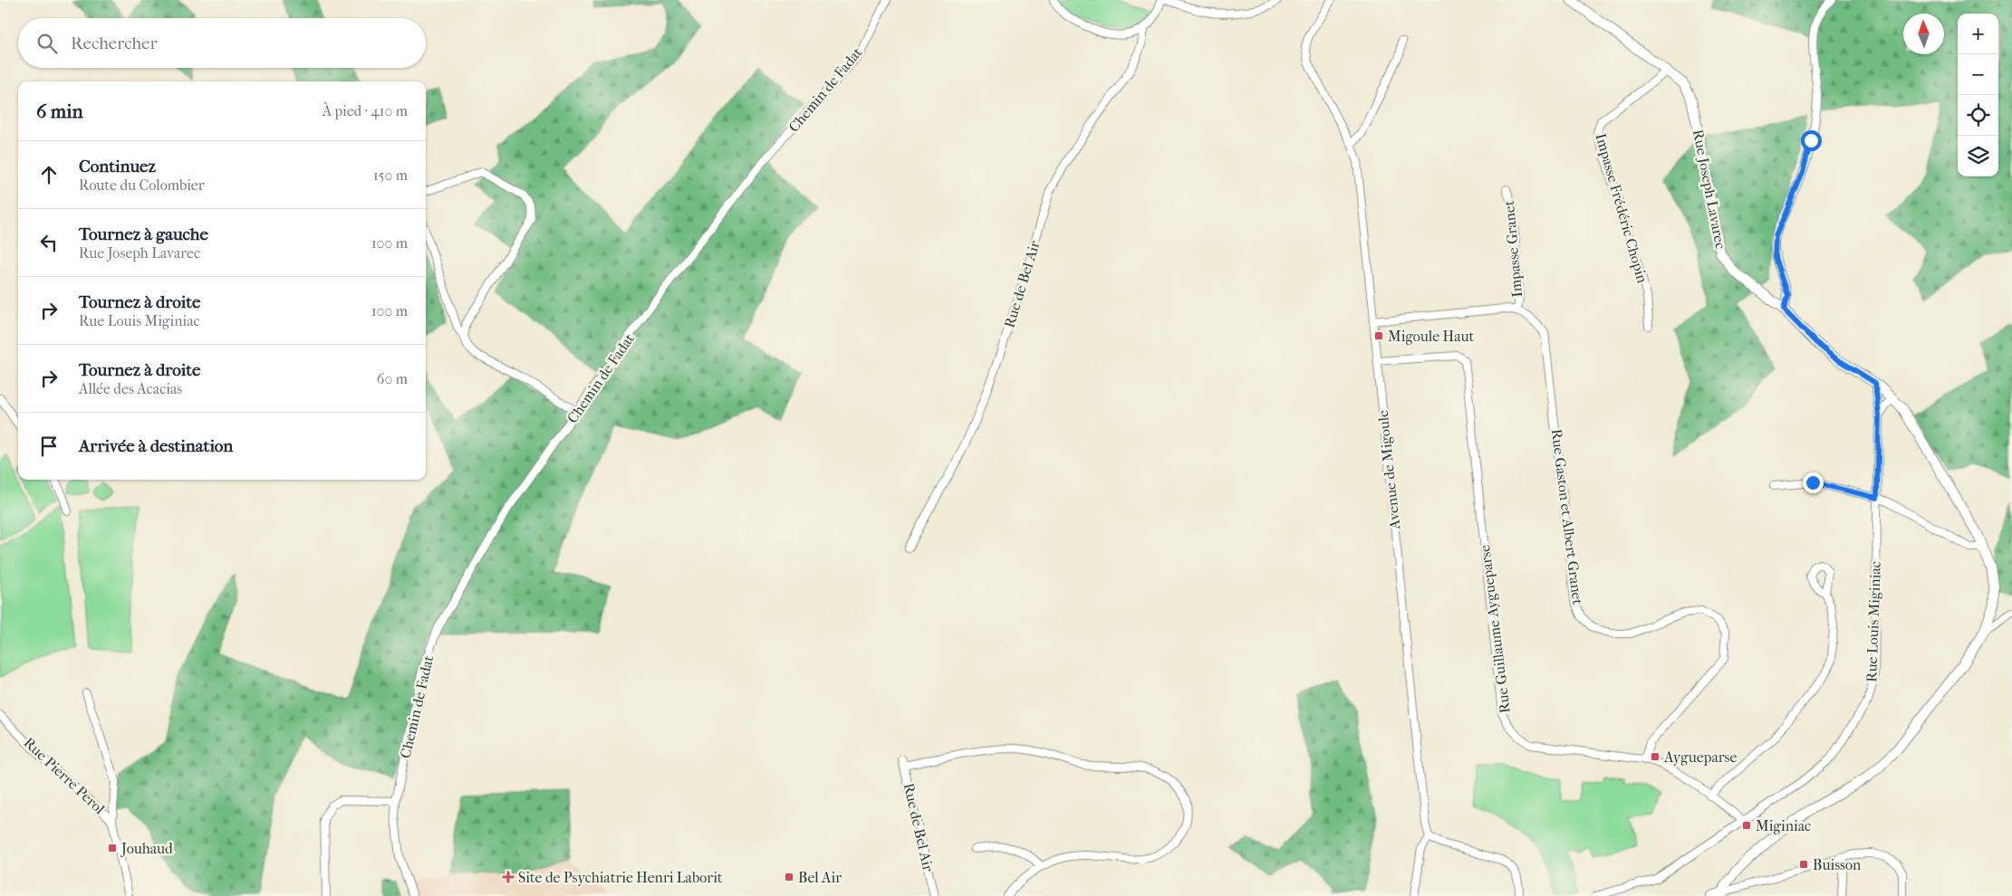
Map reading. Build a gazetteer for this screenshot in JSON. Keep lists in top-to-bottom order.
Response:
{
  "streets": {
    "street": [
      "Chemin de Fadat",
      "Rue Joseph Lavarec",
      "Impasse Frédéric Chopin",
      "Impasse Granet",
      "Rue de Bel Air",
      "Avenue de Migoule",
      "Rue Gaston et Albert Granet",
      "Rue Louis Miginiac",
      "Rue Guillaume Aygueparse",
      "Rue Pierre Perol"
    ]
  },
  "crossings": [
    ["Rue Joseph Lavarec", "Impasse Frédéric Chopin"],
    ["Rue Joseph Lavarec", "Rue Louis Miginiac"],
    ["Impasse Granet", "Rue Gaston et Albert Granet"],
    ["Avenue de Migoule", "Rue Guillaume Aygueparse"],
    ["Rue Gaston et Albert Granet", "Rue Guillaume Aygueparse"],
    ["Rue Louis Miginiac", "Rue Guillaume Aygueparse"]
  ],
  "places": {
    "transit": [
      "Migoule Haut",
      "Aygueparse",
      "Miginiac",
      "Jouhaud",
      "Buisson",
      "Bel Air"
    ],
    "health": ["Site de Psychiatrie Henri Laborit"]
  },
  "north": "top",
  "page": {
    "map_buttons": ["+", "−"],
    "search": "Rechercher",
    "heading": ["6 min", "À pied · 410 m"],
    "list": [
      ["Continuez", "Route du Colombier", "150 m"],
      ["Tournez à gauche", "Rue Joseph Lavarec", "100 m"],
      ["Tournez à droite", "Rue Louis Miginiac", "100 m"],
      ["Tournez à droite", "Allée des Acacias", "60 m"],
      "Arrivée à destination"
    ]
  }
}
